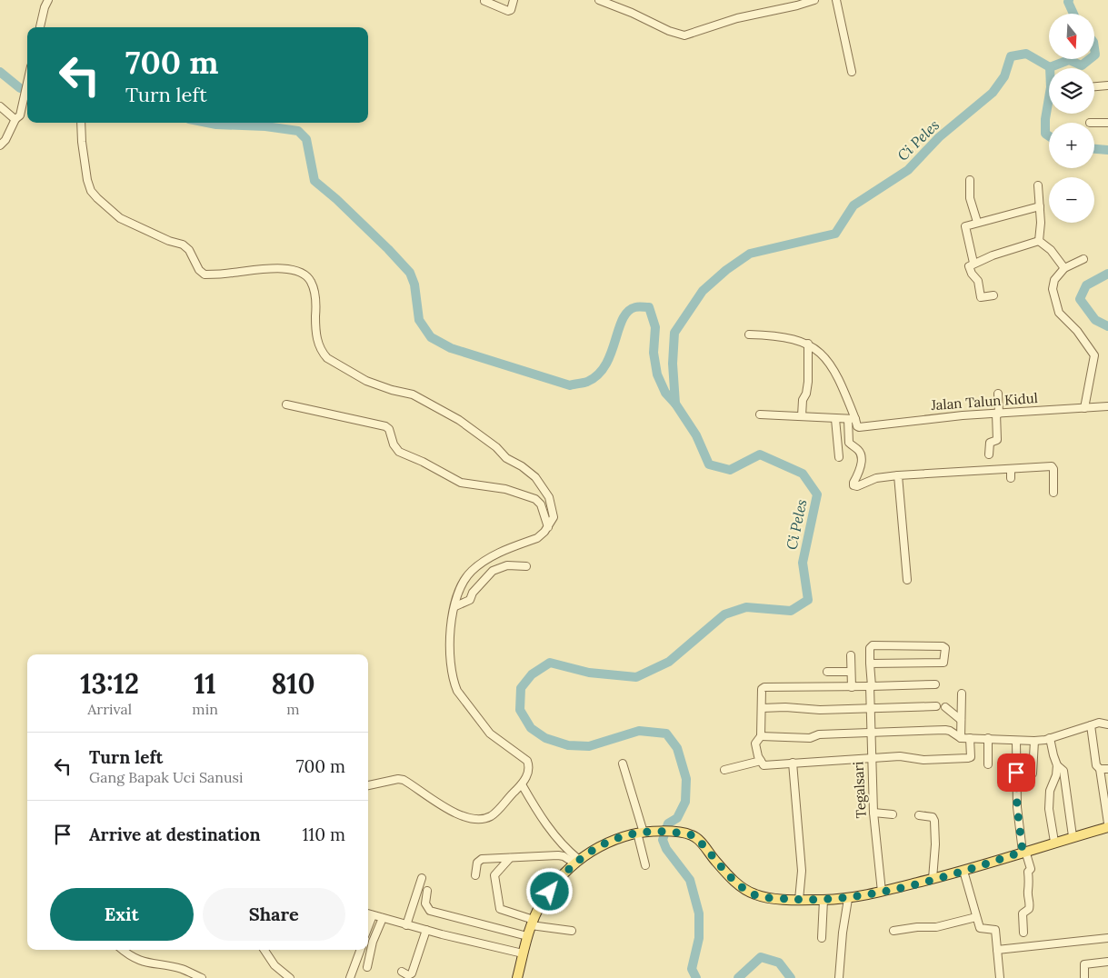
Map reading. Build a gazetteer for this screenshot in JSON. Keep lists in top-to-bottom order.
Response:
{
  "streets": {
    "street": ["Jalan Talun Kidul", "Tegalsari"]
  },
  "water": ["Ci Peles"],
  "north": "bottom",
  "page": {
    "map_buttons": ["+", "−"],
    "turn": ["700 m", "Turn left"],
    "eta": [
      "13:12",
      "Arrival",
      "11",
      "min",
      "810",
      "m"
    ],
    "list": [
      {
        "name": "Turn left",
        "note": "Gang Bapak Uci Sanusi",
        "value": "700 m"
      },
      {
        "name": "Arrive at destination",
        "value": "110 m"
      }
    ],
    "buttons": ["Exit", "Share"]
  }
}
